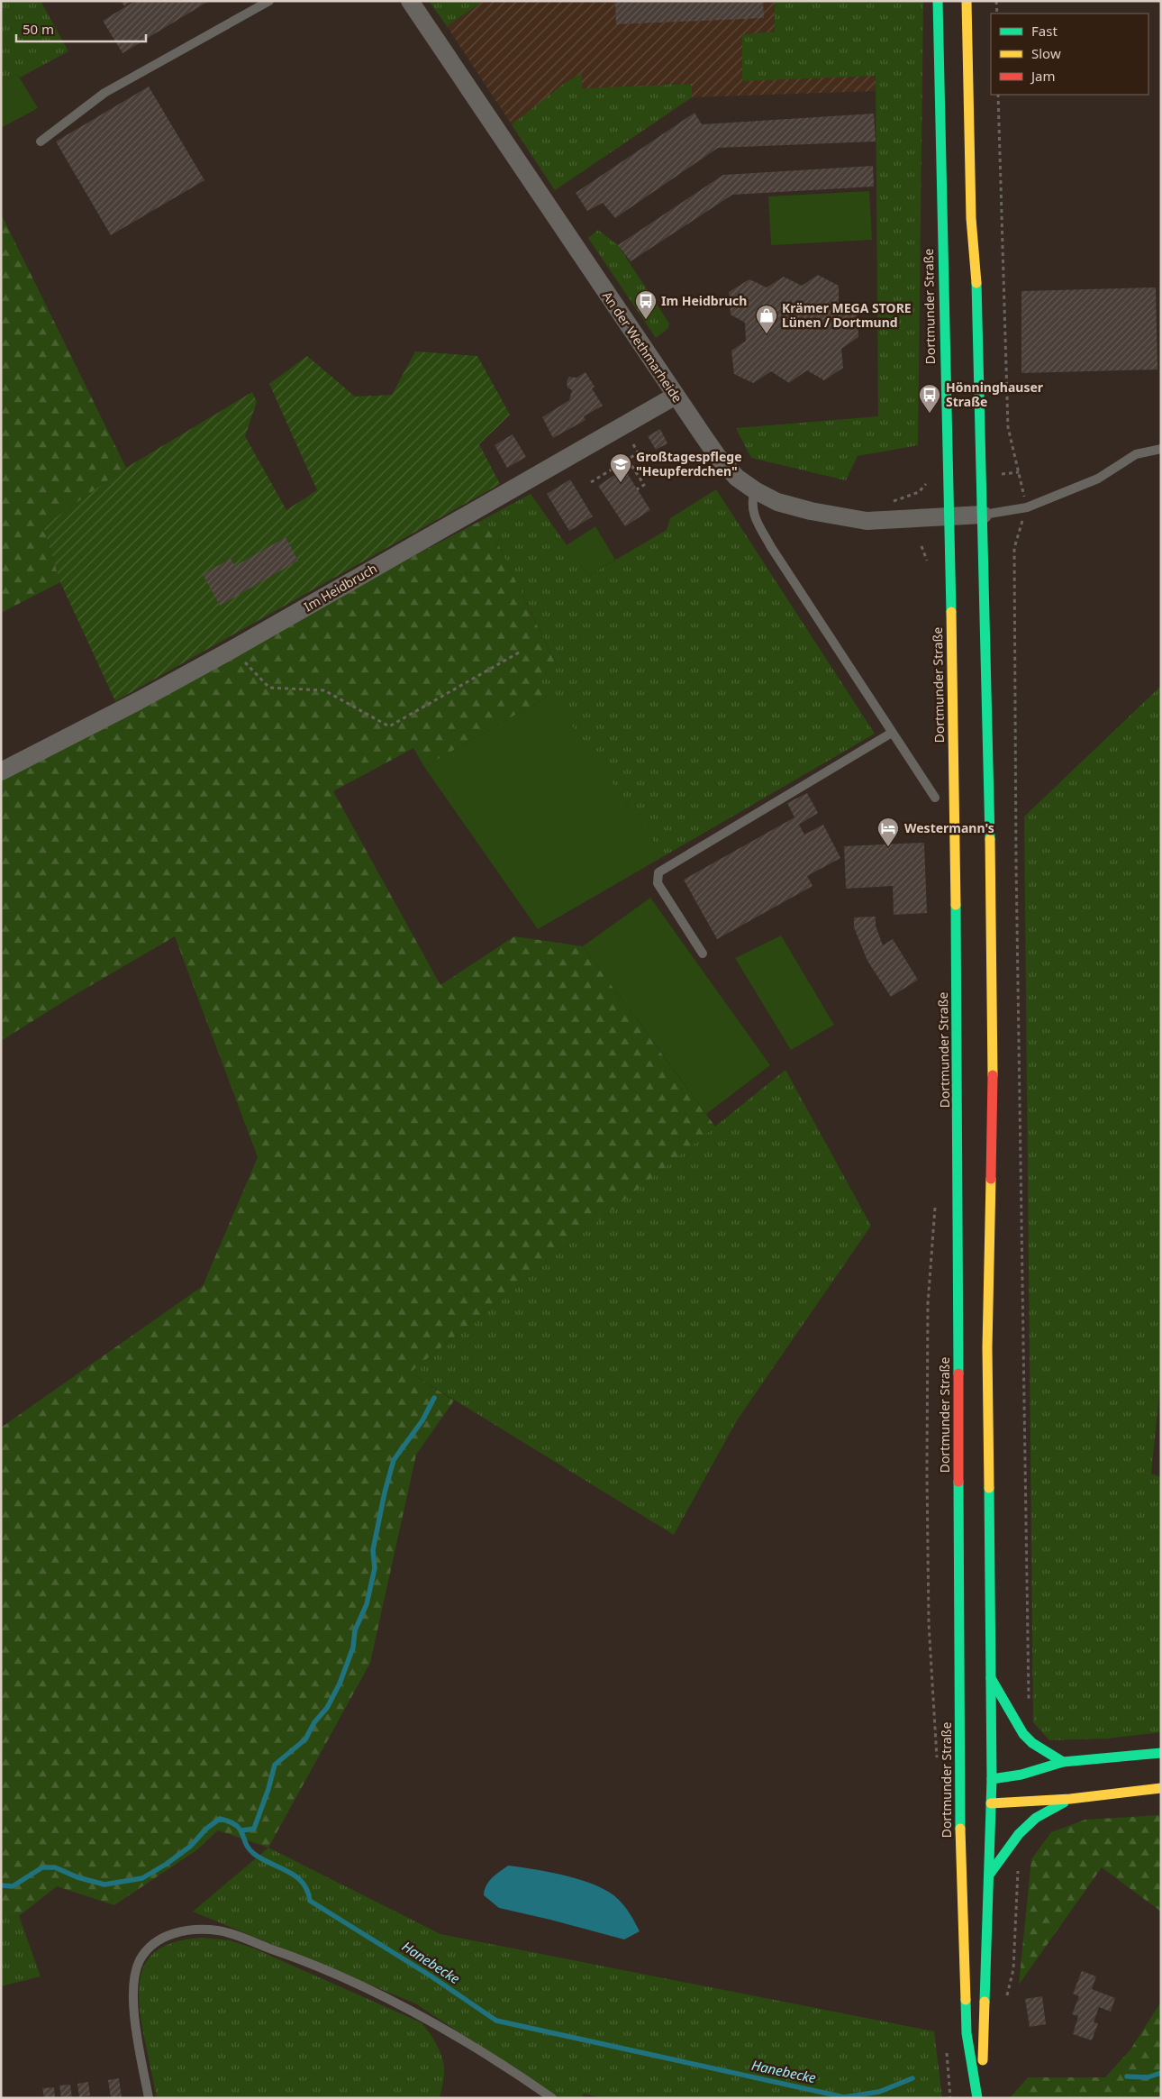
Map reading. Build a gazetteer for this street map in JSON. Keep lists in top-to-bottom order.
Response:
{
  "streets": {
    "main road": ["Dortmunder Straße"],
    "street": ["An der Wethmarheide", "Im Heidbruch"]
  },
  "crossings": [
    ["Dortmunder Straße", "An der Wethmarheide"],
    ["An der Wethmarheide", "Im Heidbruch"]
  ],
  "water": ["Hanebecke"],
  "places": {
    "bus stop": ["Im Heidbruch", "Hönninghauser Straße"],
    "shop": ["Krämer MEGA STORE Lünen / Dortmund"],
    "school or university": ["Großtagespflege \"Heupferdchen\""],
    "hotel": ["Westermann's"]
  },
  "legend": ["Fast", "Slow", "Jam"],
  "scale_bar": "50 m"
}
